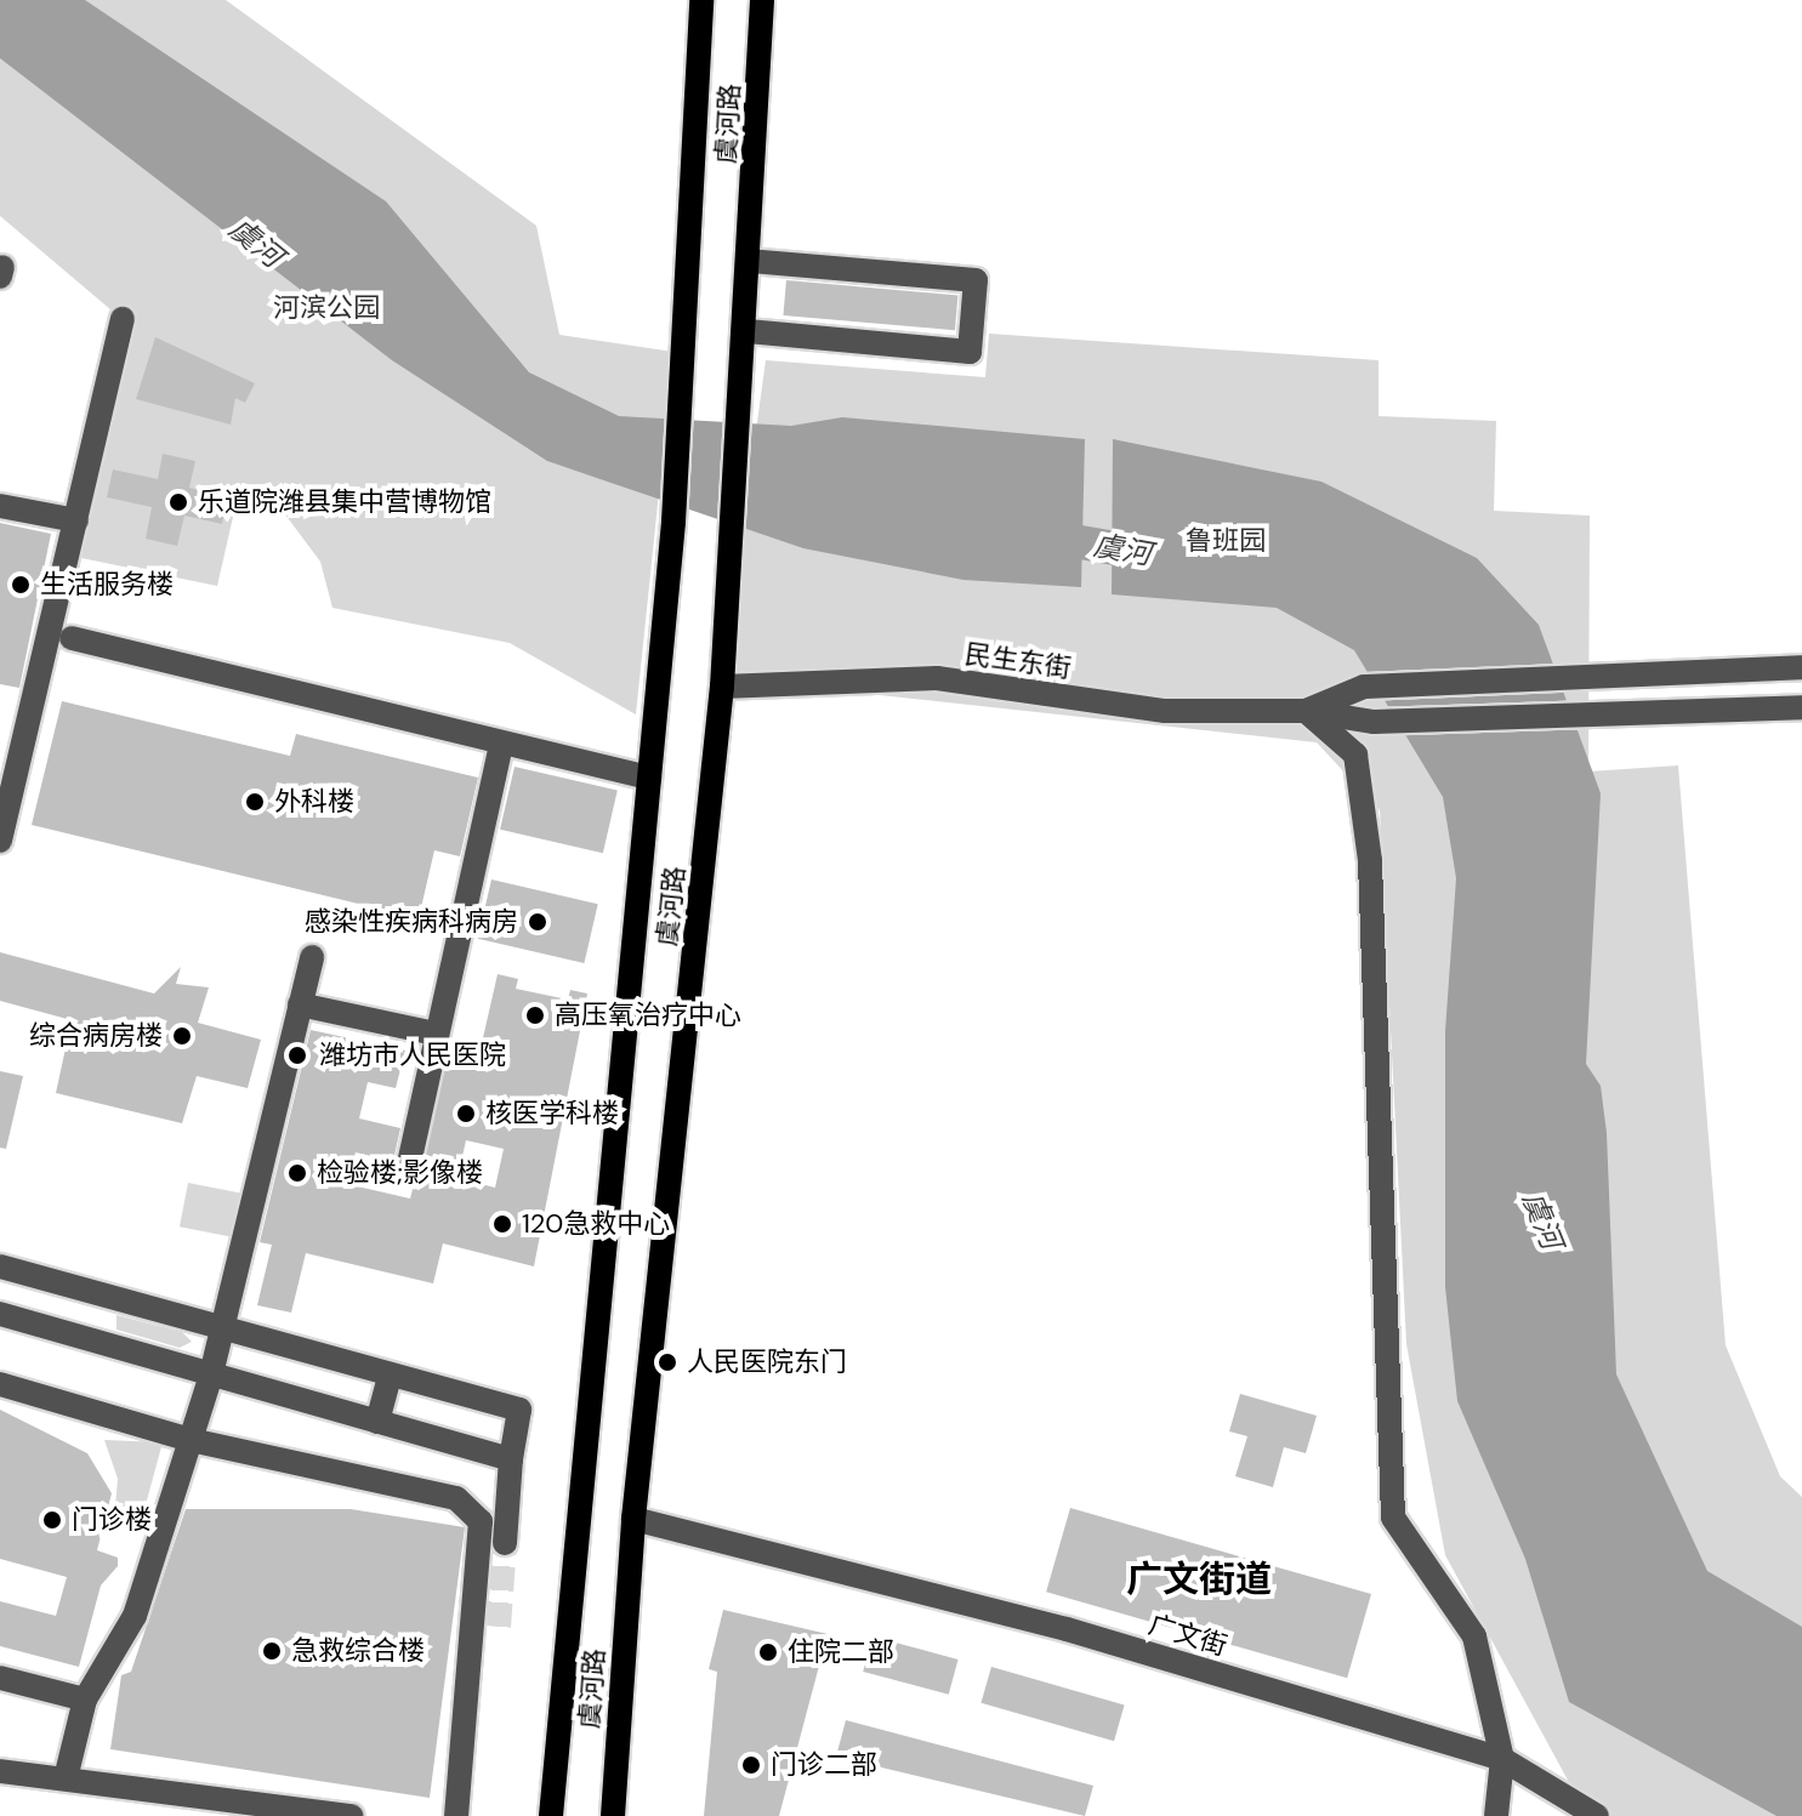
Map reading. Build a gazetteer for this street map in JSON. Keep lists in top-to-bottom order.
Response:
{
  "streets": {
    "main road": ["虞河路"],
    "street": ["民生东街", "广文街"]
  },
  "crossings": [
    ["虞河路", "民生东街"],
    ["虞河路", "广文街"]
  ],
  "districts": ["广文街道"],
  "water": ["虞河"],
  "parks": ["河滨公园", "鲁班园"],
  "places": [
    "乐道院潍县集中营博物馆",
    "生活服务楼",
    "外科楼",
    "感染性疾病科病房",
    "高压氧治疗中心",
    "综合病房楼",
    "潍坊市人民医院",
    "核医学科楼",
    "检验楼;影像楼",
    "120急救中心",
    "人民医院东门",
    "门诊楼",
    "急救综合楼",
    "住院二部",
    "门诊二部"
  ]
}
